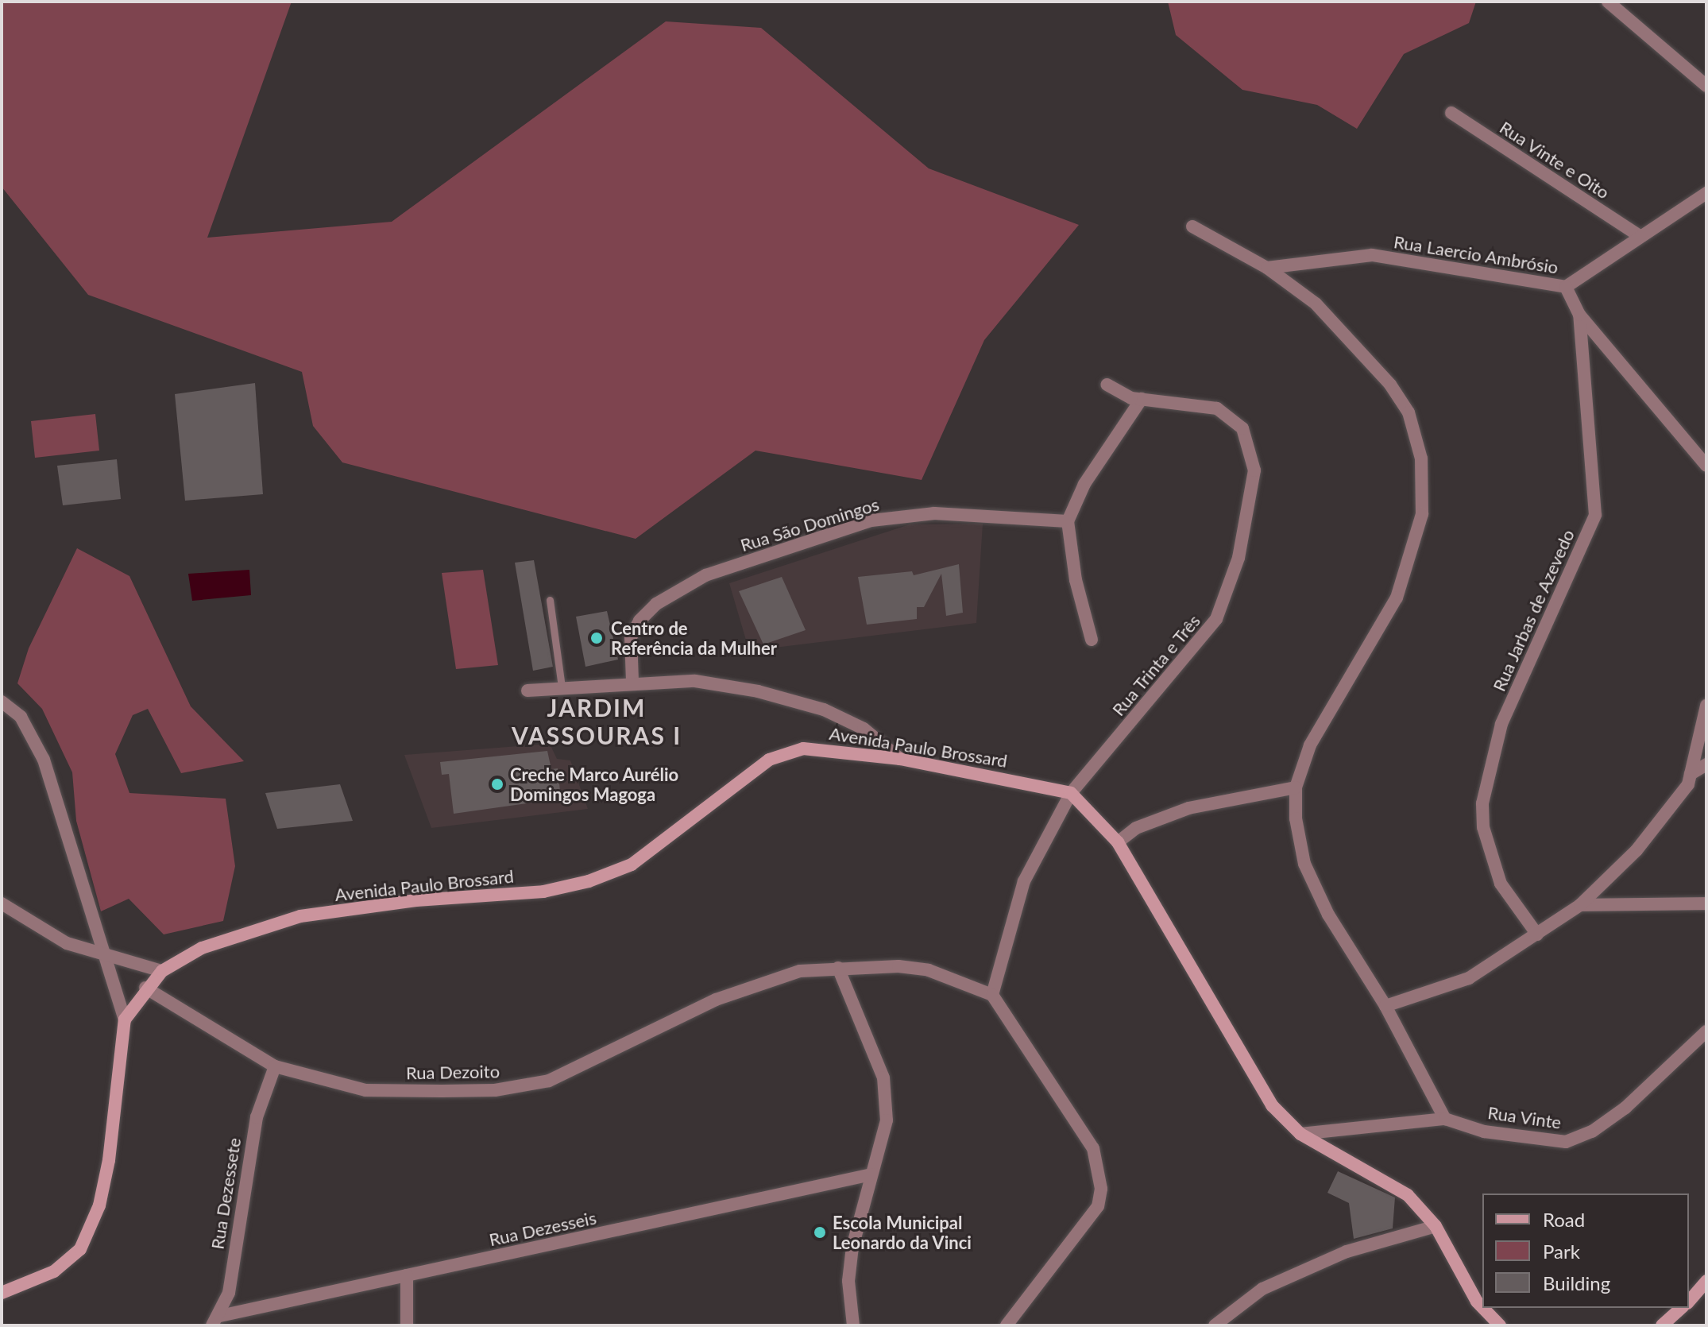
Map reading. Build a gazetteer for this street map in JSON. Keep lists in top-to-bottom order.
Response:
{
  "streets": {
    "main road": ["Avenida Paulo Brossard"],
    "street": [
      "Rua Vinte e Oito",
      "Rua Laercio Ambrósio",
      "Rua São Domingos",
      "Rua Jarbas de Azevedo",
      "Rua Trinta e Três",
      "Rua Dezoito",
      "Rua Vinte",
      "Rua Dezessete",
      "Rua Dezesseis"
    ]
  },
  "crossings": [
    ["Rua Laercio Ambrósio", "Rua Jarbas de Azevedo"],
    ["Rua Trinta e Três", "Avenida Paulo Brossard"],
    ["Rua Trinta e Três", "Rua Dezoito"],
    ["Avenida Paulo Brossard", "Rua Dezoito"],
    ["Rua Dezoito", "Rua Dezessete"],
    ["Rua Dezessete", "Rua Dezesseis"]
  ],
  "districts": ["JARDIM VASSOURAS I"],
  "places": ["Centro de Referência da Mulher", "Creche Marco Aurélio Domingos Magoga", "Escola Municipal Leonardo da Vinci"],
  "legend": ["Road", "Park", "Building"]
}
